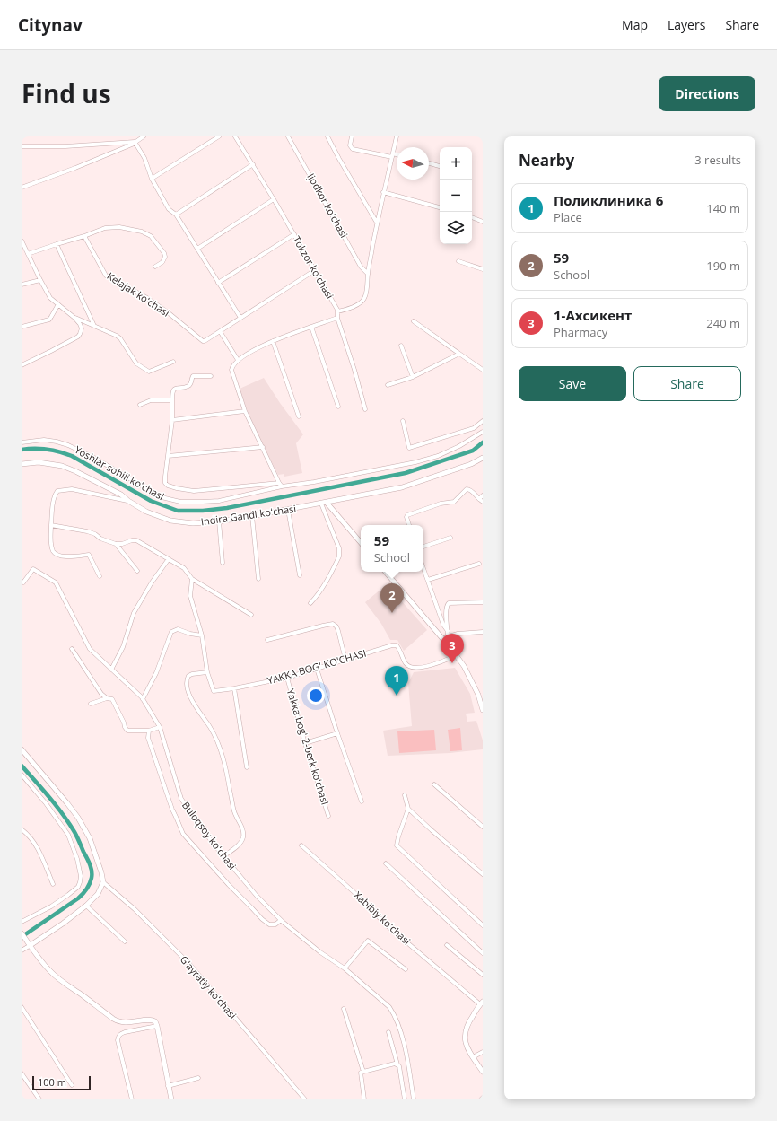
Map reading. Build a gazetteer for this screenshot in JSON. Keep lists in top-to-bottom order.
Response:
{
  "streets": {
    "street": [
      "Ijodkor koʻchasi",
      "Tokzor koʻchasi",
      "Kelajak koʻchasi",
      "Yoshlar sohili koʻchasi",
      "Indira Gandi koʻchasi",
      "YAKKA BOG' KO'CHASI",
      "Yakka bogʻ 2-berk koʻchasi",
      "Buloqsoy koʻchasi",
      "Xabibiy koʻchasi",
      "Gʻayratiy koʻchasi"
    ]
  },
  "crossings": [
    ["Tokzor koʻchasi", "Kelajak koʻchasi"],
    ["YAKKA BOG' KO'CHASI", "Yakka bogʻ 2-berk koʻchasi"]
  ],
  "scale_bar": "100 m",
  "north": "left",
  "page": {
    "header": "Citynav",
    "nav": ["Map", "Layers", "Share"],
    "title": "Find us",
    "buttons": [
      "Directions",
      ["Save", "Share"]
    ],
    "heading": ["Nearby", "3 results"],
    "map_buttons": ["+", "−"],
    "list": [
      {
        "mark": "1",
        "name": "Поликлиника 6",
        "note": "Place",
        "value": "140 m"
      },
      {
        "mark": "2",
        "name": "59",
        "note": "School",
        "value": "190 m"
      },
      {
        "mark": "3",
        "name": "1-Ахсикент",
        "note": "Pharmacy",
        "value": "240 m"
      }
    ],
    "popup": ["59", "School"],
    "pins": ["2", "3", "1"],
    "scale": "100 m"
  }
}
